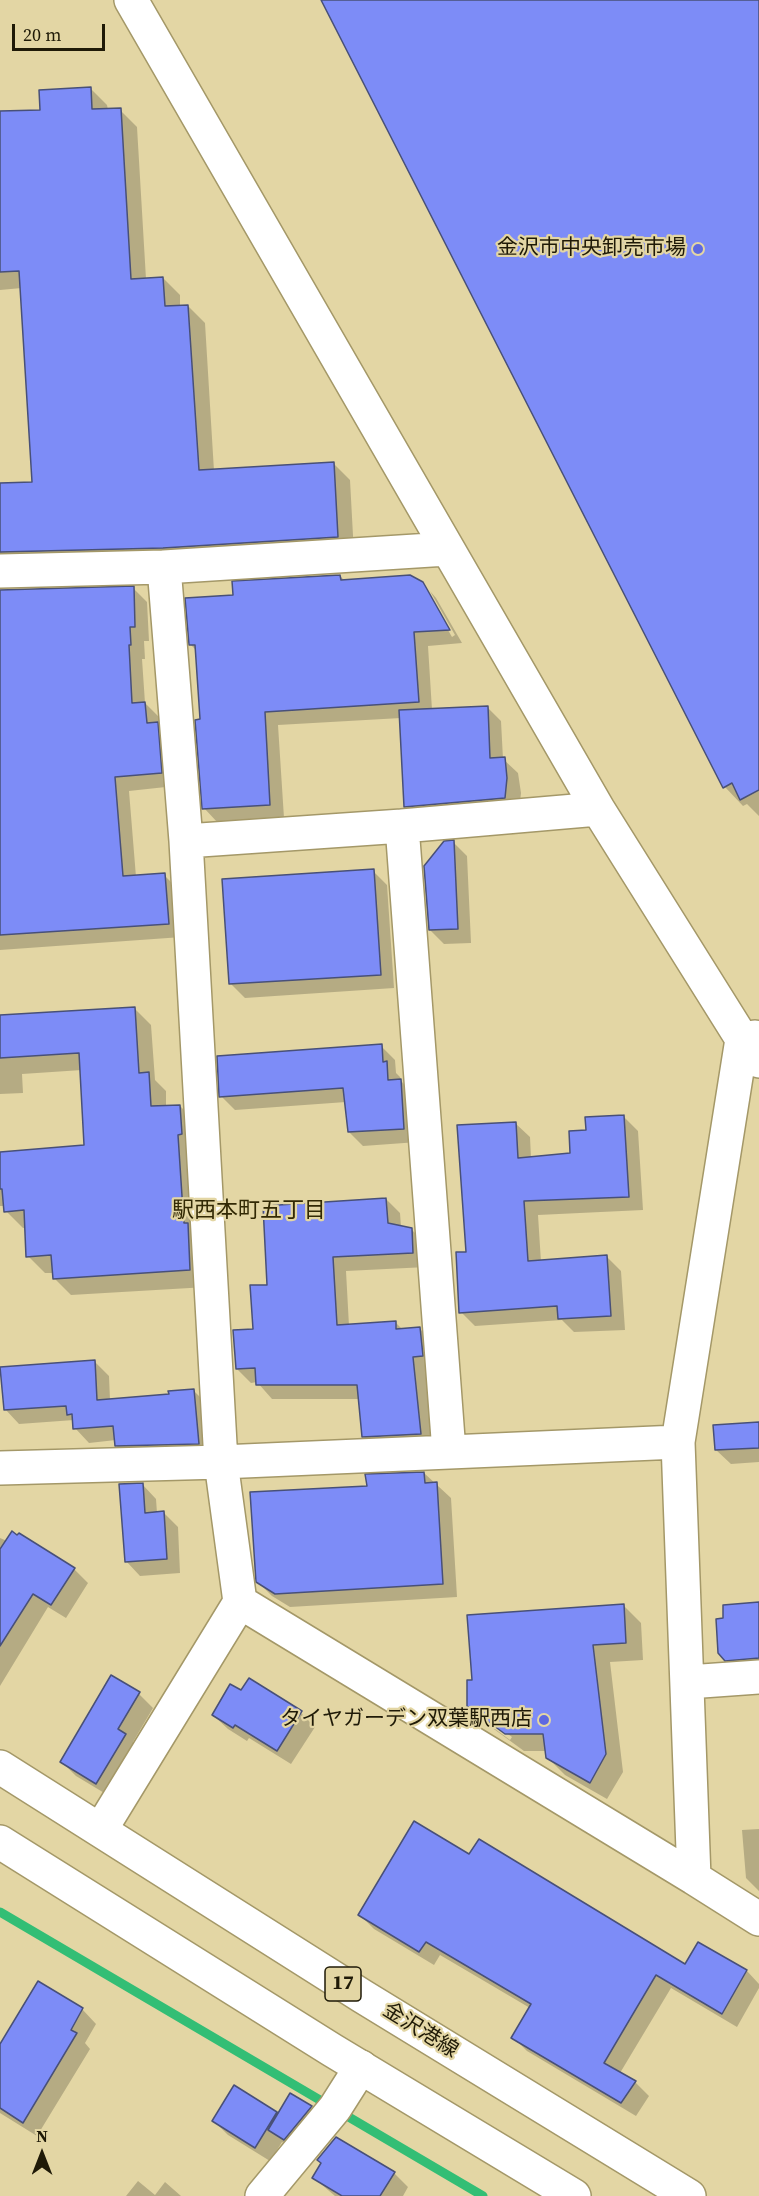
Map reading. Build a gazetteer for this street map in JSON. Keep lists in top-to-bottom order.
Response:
{
  "streets": {
    "street": ["17", "金沢港線"]
  },
  "districts": ["駅西本町五丁目"],
  "places": ["金沢市中央卸売市場", "タイヤガーデン双葉駅西店"],
  "scale_bar": "20 m",
  "north": "top"
}
